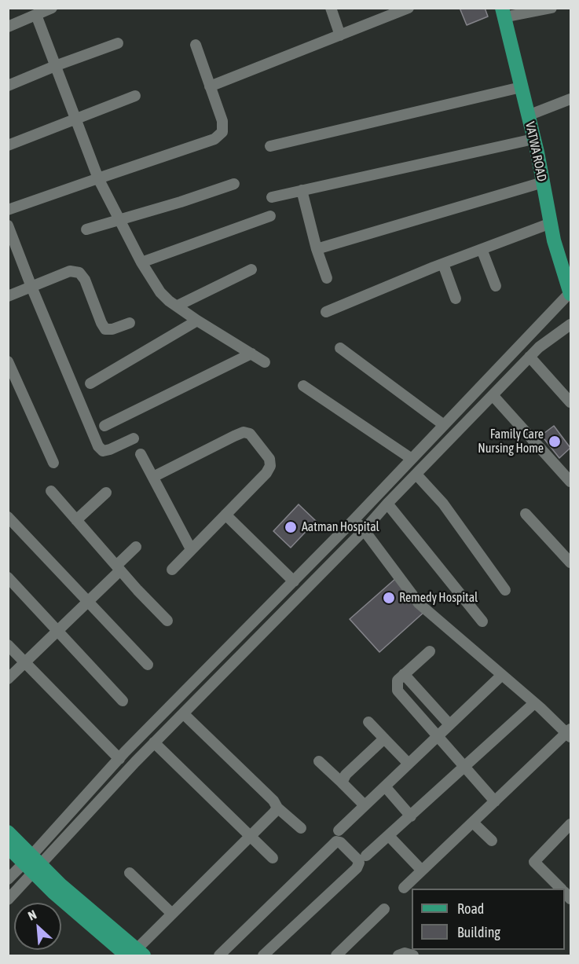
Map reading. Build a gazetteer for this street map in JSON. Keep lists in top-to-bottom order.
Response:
{
  "streets": {
    "main road": ["VATWA ROAD"]
  },
  "places": ["Family Care Nursing Home", "Aatman Hospital", "Remedy Hospital"],
  "legend": ["Road", "Building"],
  "north": "top left"
}
